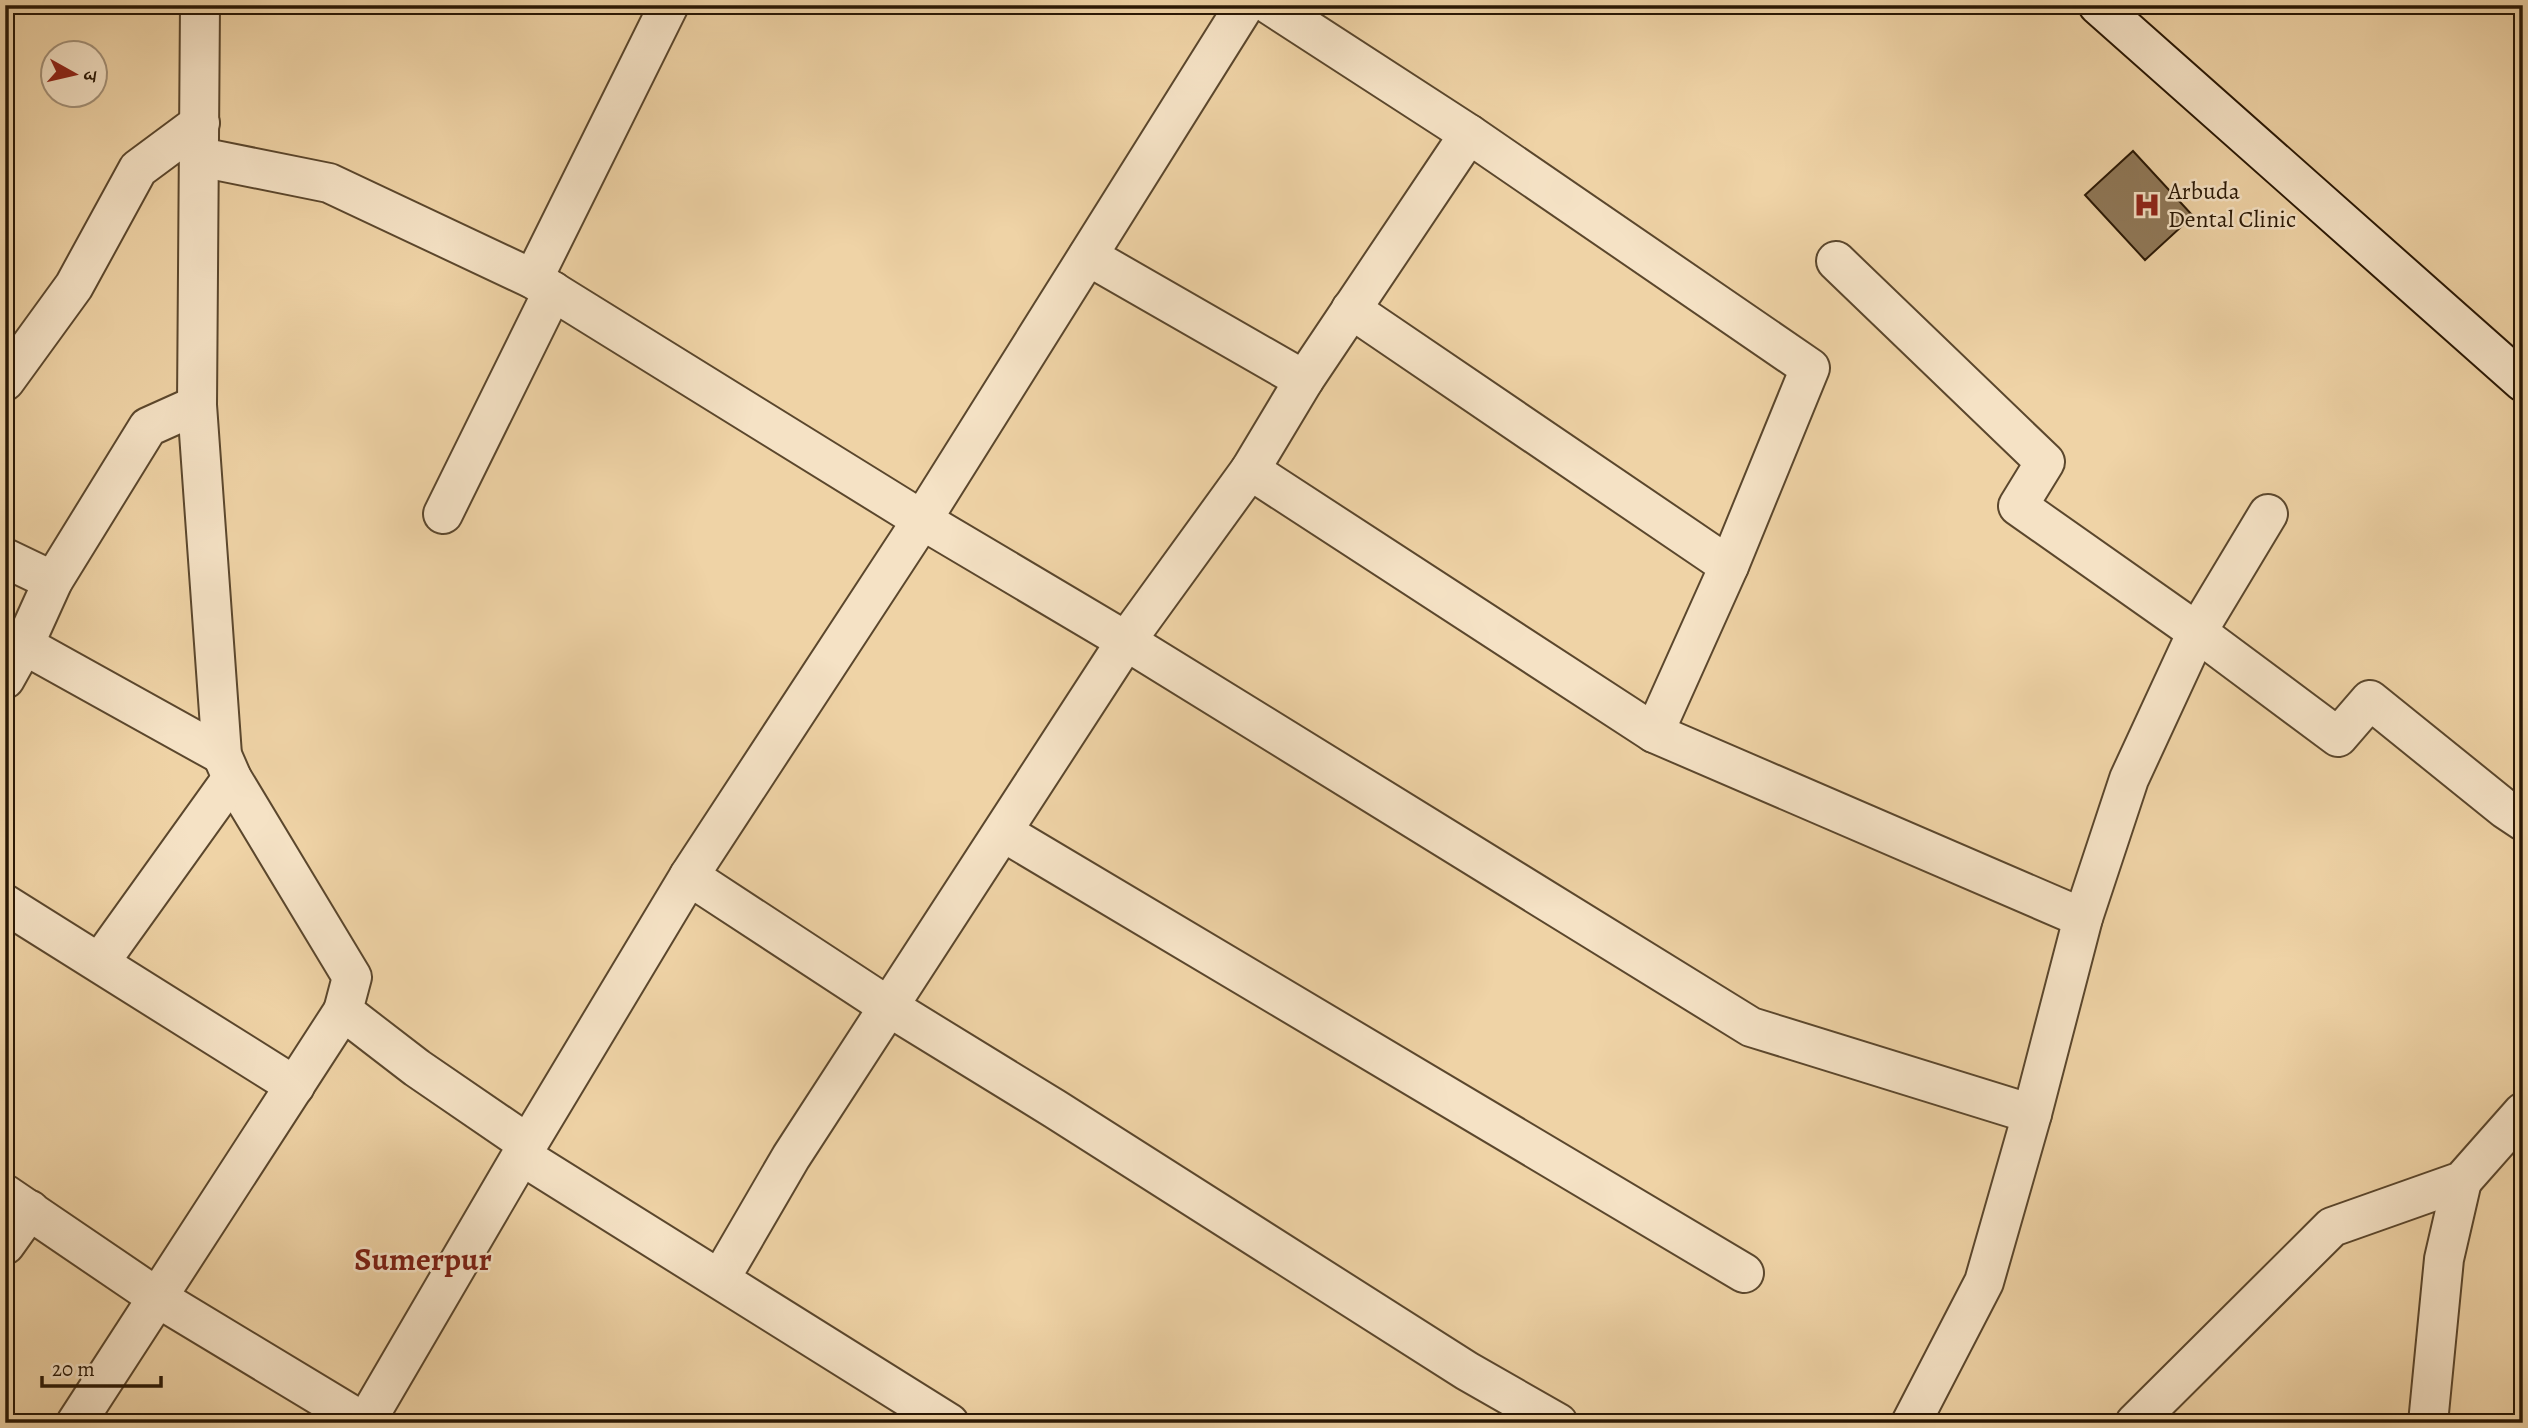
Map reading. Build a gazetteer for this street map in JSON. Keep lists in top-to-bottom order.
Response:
{
  "districts": ["Sumerpur"],
  "places": {
    "hospital": ["Arbuda Dental Clinic"]
  },
  "scale_bar": "20 m",
  "north": "right"
}
